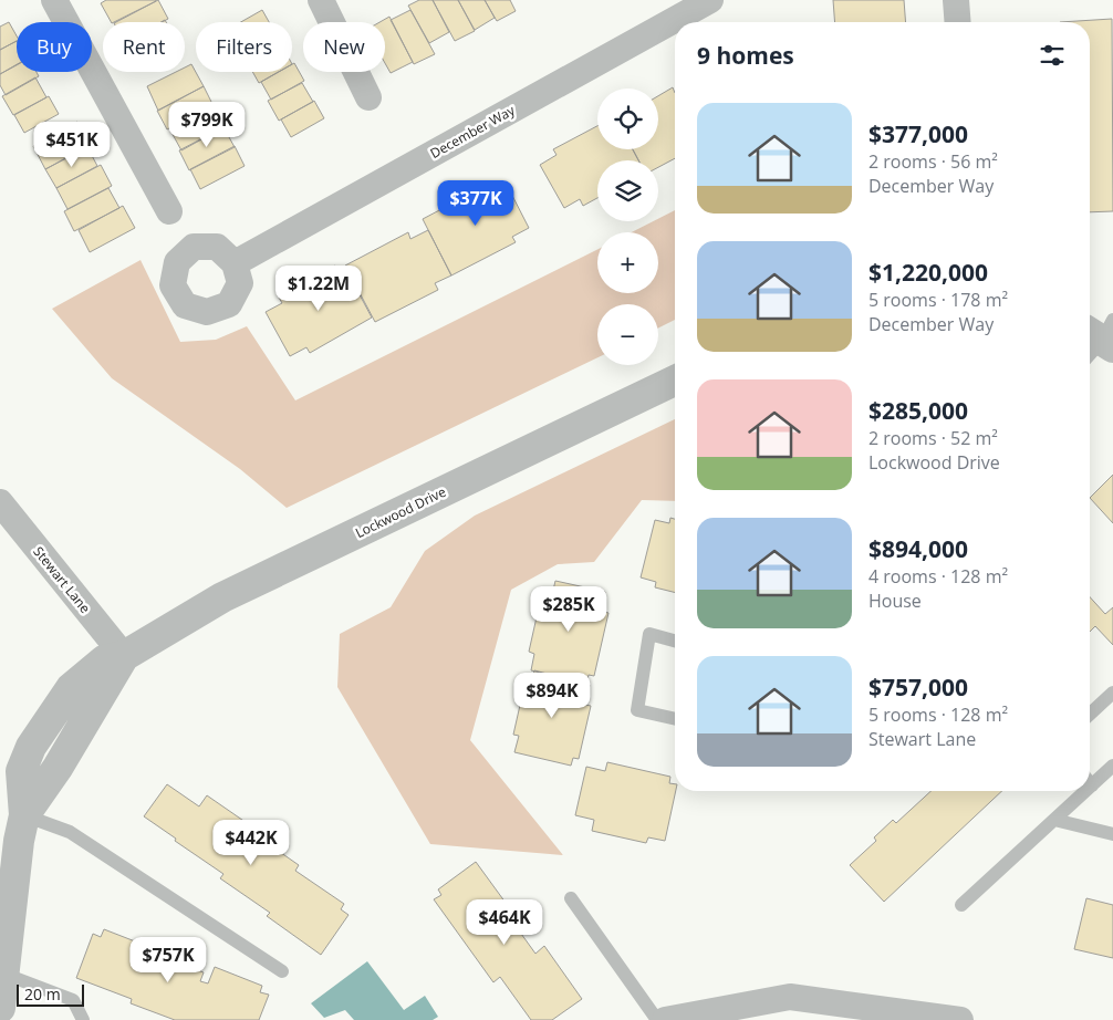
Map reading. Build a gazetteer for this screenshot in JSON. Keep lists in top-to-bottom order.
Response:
{
  "streets": {
    "street": ["December Way", "Lockwood Drive", "Stewart Lane"]
  },
  "crossings": [
    ["Lockwood Drive", "Stewart Lane"]
  ],
  "scale_bar": "20 m",
  "page": {
    "chip": [
      "Buy",
      "Rent",
      "Filters",
      "New"
    ],
    "heading": "9 homes",
    "map_buttons": ["+", "−"],
    "list": [
      {
        "name": "$377,000",
        "note": "2 rooms · 56 m² · December Way"
      },
      {
        "name": "$1,220,000",
        "note": "5 rooms · 178 m² · December Way"
      },
      {
        "name": "$285,000",
        "note": "2 rooms · 52 m² · Lockwood Drive"
      },
      {
        "name": "$894,000",
        "note": "4 rooms · 128 m² · House"
      },
      {
        "name": "$757,000",
        "note": "5 rooms · 128 m² · Stewart Lane"
      }
    ],
    "price": [
      "$799K",
      "$451K",
      "$377K",
      "$1.22M",
      "$285K",
      "$894K",
      "$442K",
      "$464K",
      "$757K"
    ],
    "scale": "20 m"
  }
}
